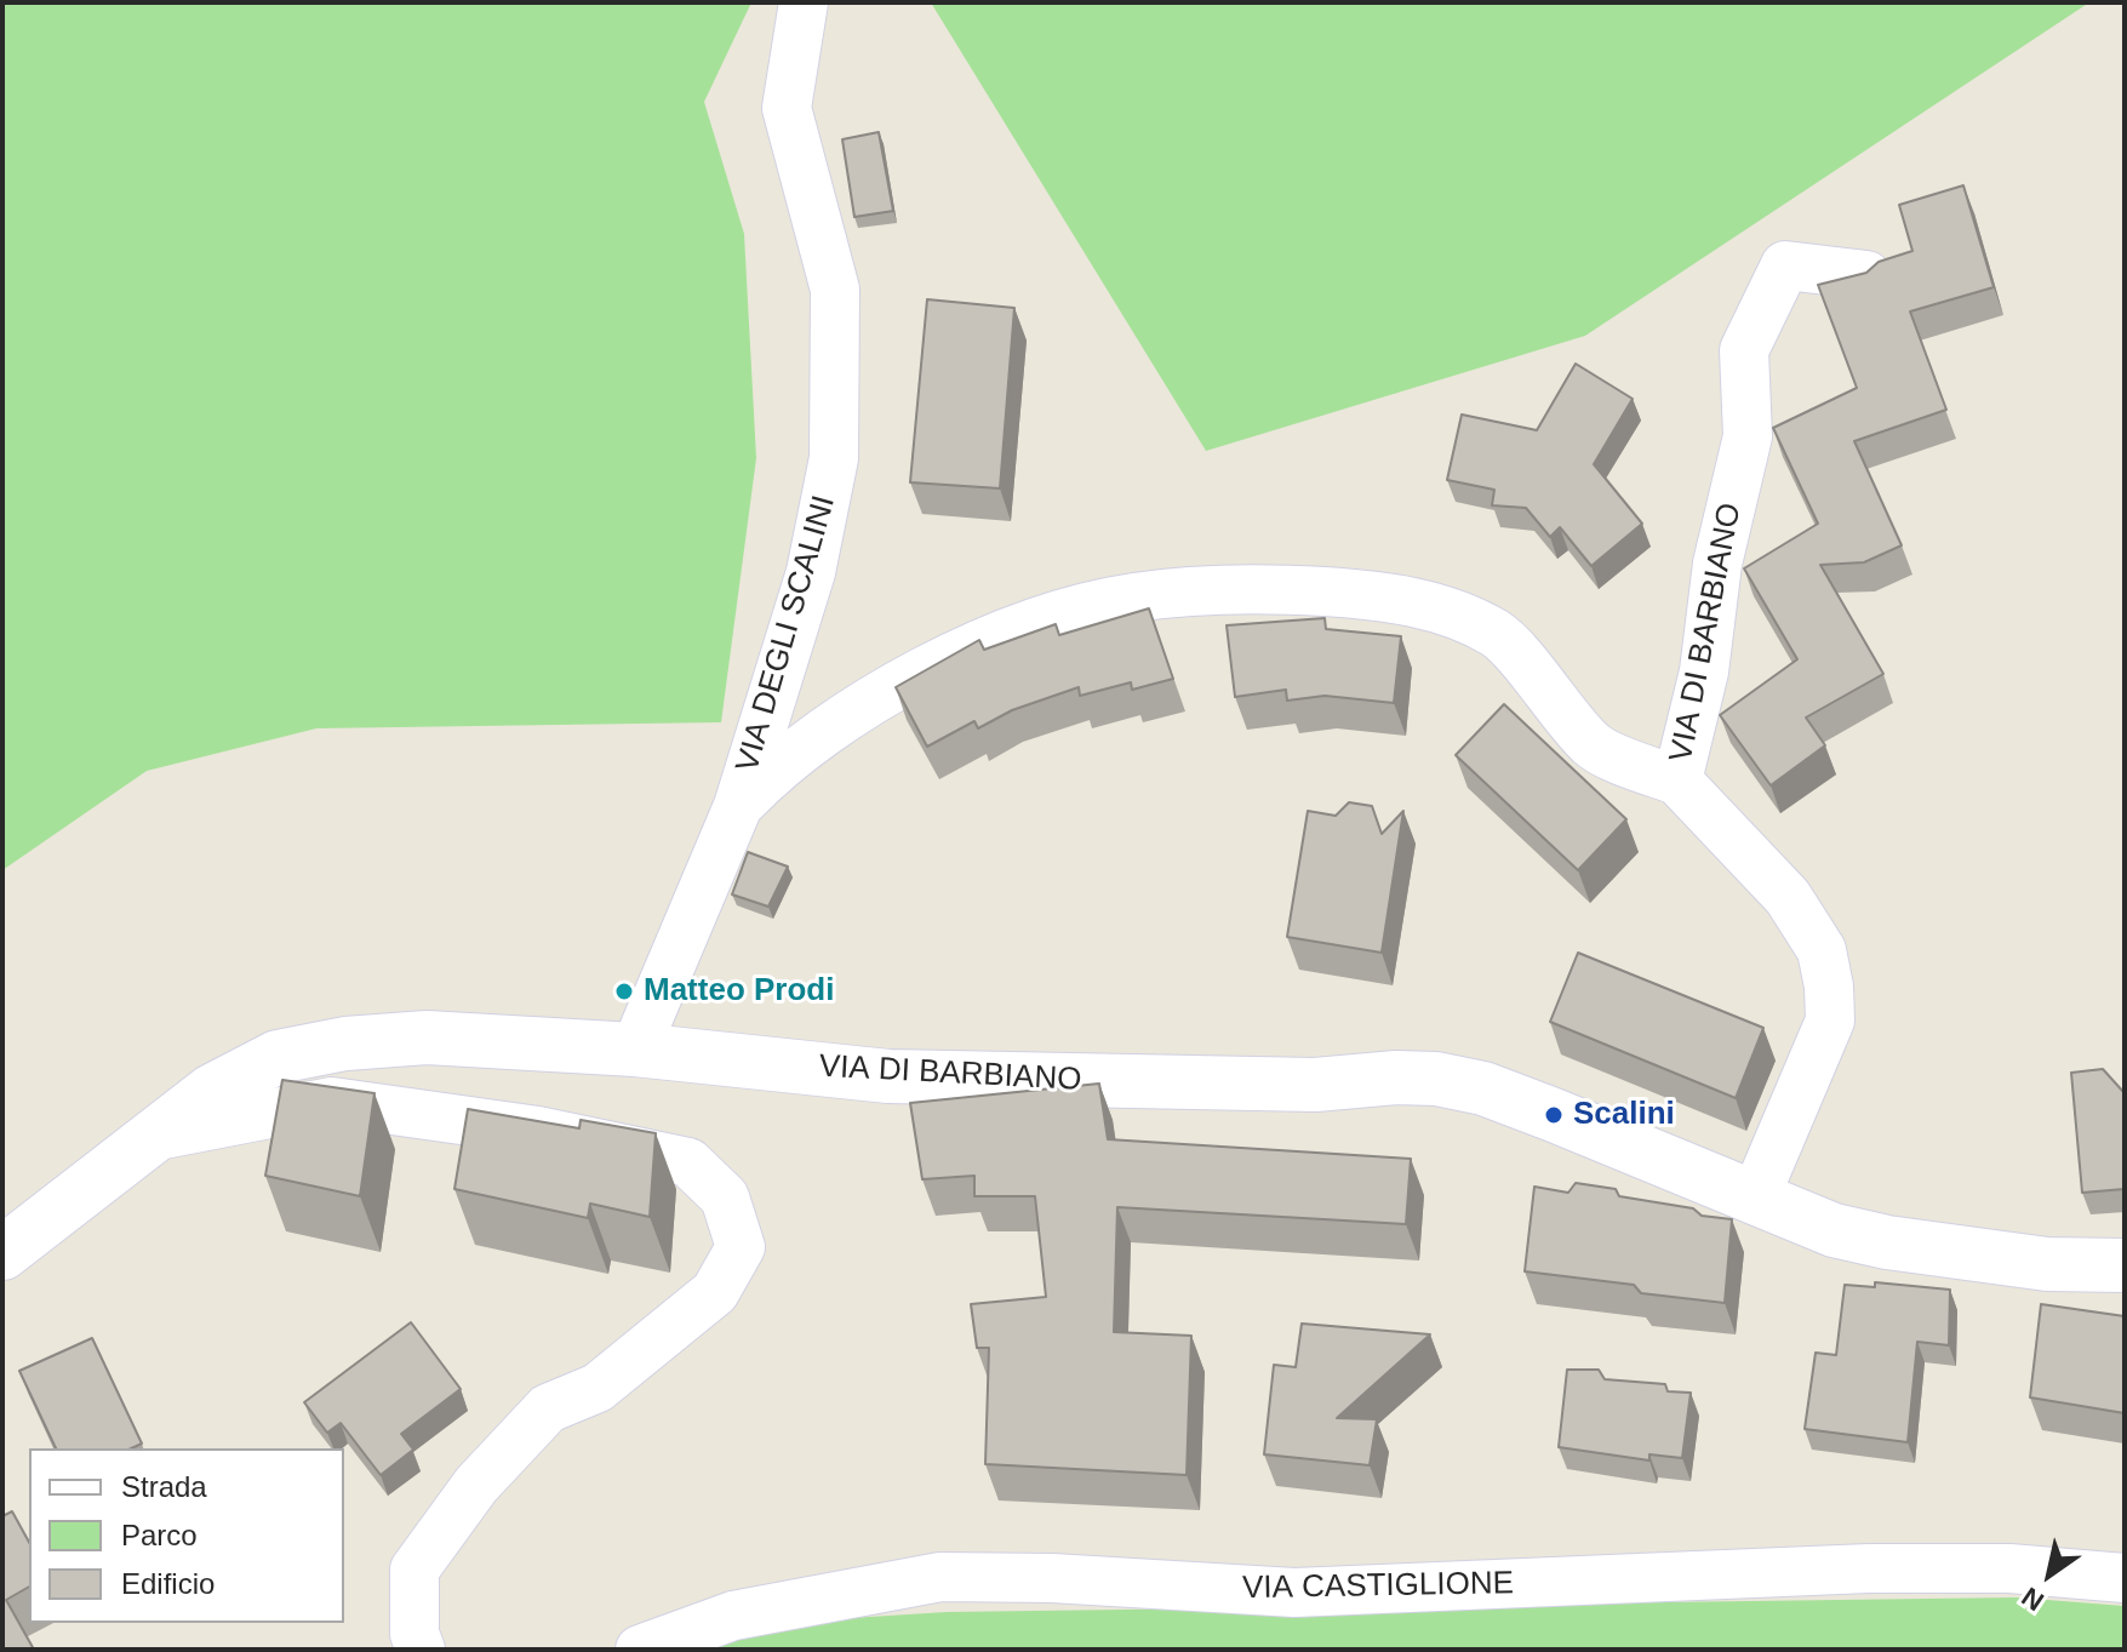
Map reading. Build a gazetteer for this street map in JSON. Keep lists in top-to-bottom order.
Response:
{
  "streets": {
    "street": ["VIA DI BARBIANO", "VIA DEGLI SCALINI", "VIA CASTIGLIONE"]
  },
  "crossings": [
    ["VIA DI BARBIANO", "VIA DEGLI SCALINI"]
  ],
  "places": ["Matteo Prodi", "Scalini"],
  "legend": ["Strada", "Parco", "Edificio"],
  "north": "bottom left"
}
